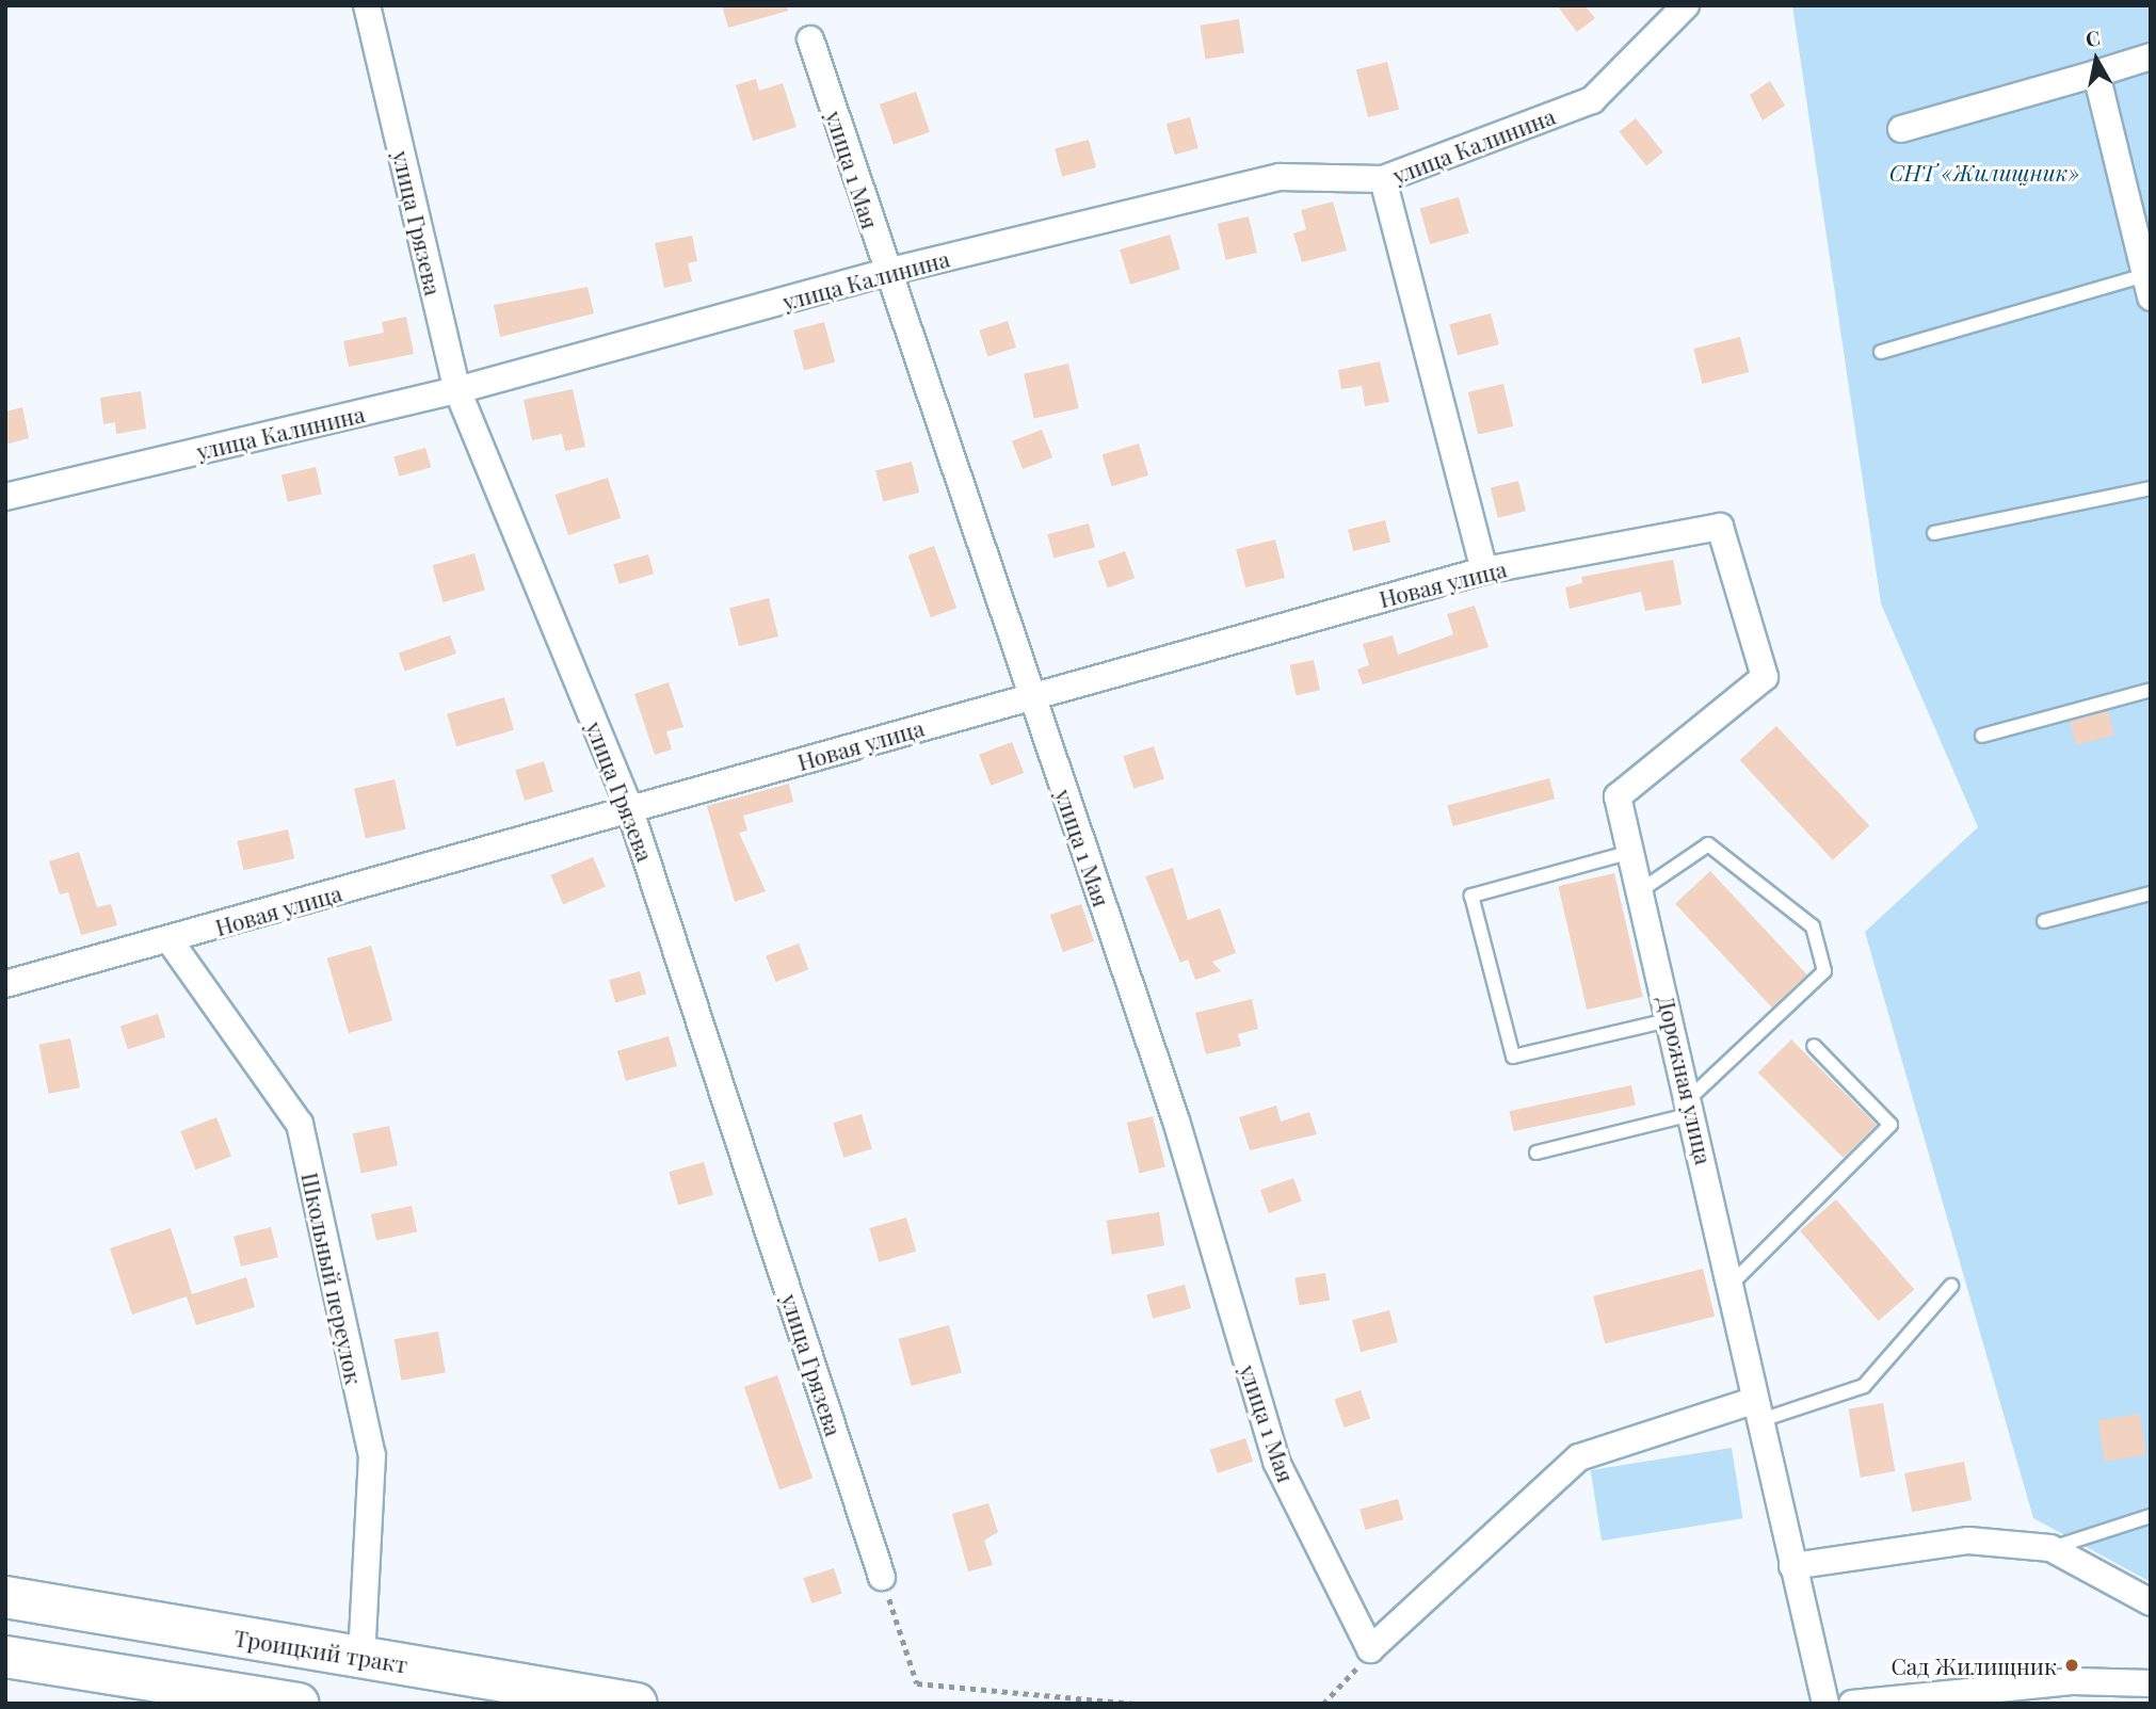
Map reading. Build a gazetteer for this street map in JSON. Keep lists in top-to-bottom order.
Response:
{
  "streets": {
    "main road": ["Троицкий тракт"],
    "street": [
      "улица Калинина",
      "улица 1 Мая",
      "улица Грязева",
      "Новая улица",
      "Дорожная улица",
      "Школьный переулок"
    ]
  },
  "crossings": [
    ["улица Калинина", "улица 1 Мая"],
    ["улица Калинина", "улица Грязева"],
    ["улица 1 Мая", "Новая улица"],
    ["улица Грязева", "Новая улица"],
    ["Новая улица", "Дорожная улица"],
    ["Новая улица", "Школьный переулок"],
    ["Школьный переулок", "Троицкий тракт"]
  ],
  "parks": ["СНТ «Жилищник»"],
  "places": ["Сад Жилищник"],
  "north": "top"
}
